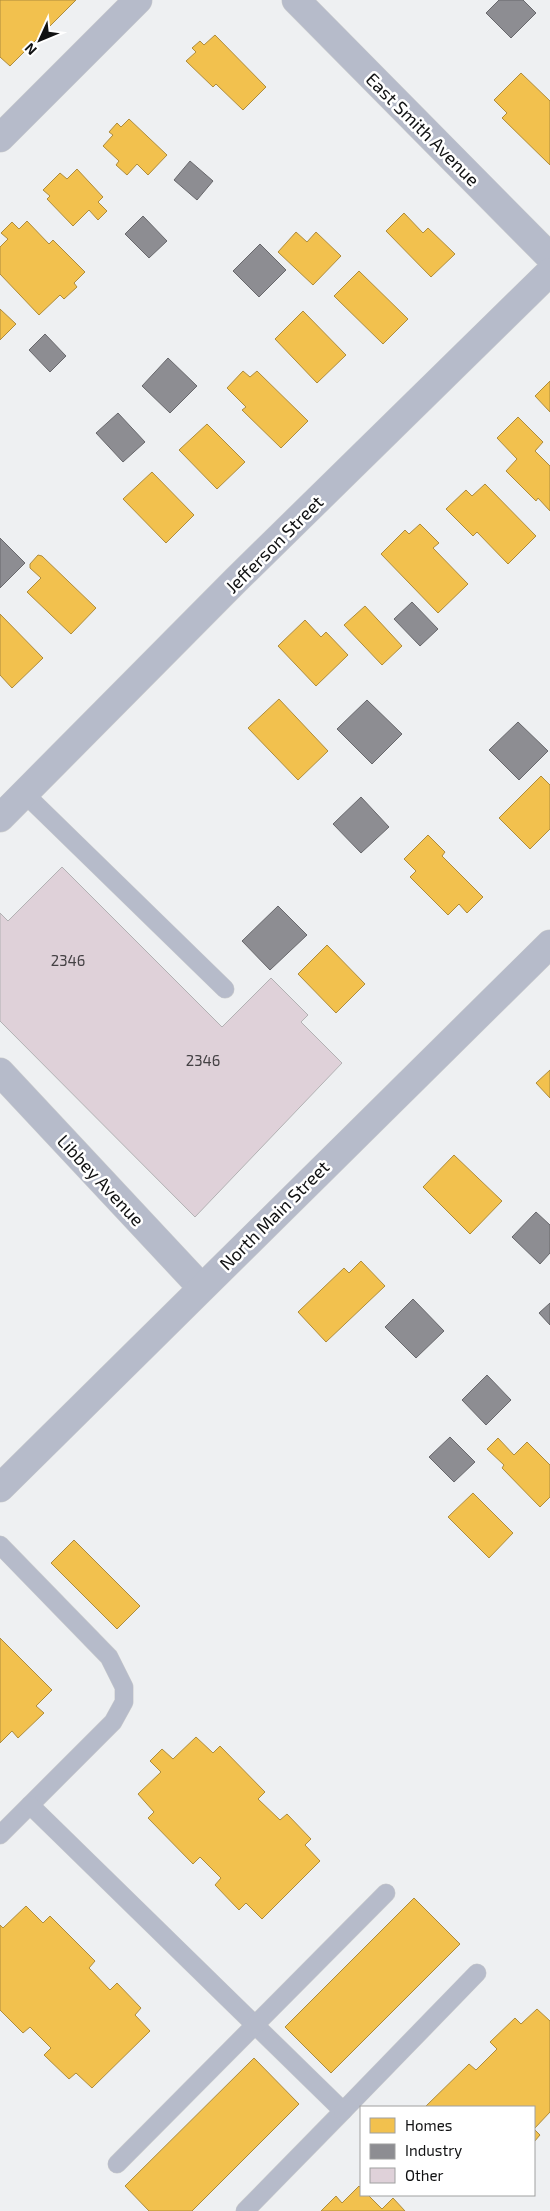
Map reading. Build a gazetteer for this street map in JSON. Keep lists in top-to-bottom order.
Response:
{
  "streets": {
    "street": [
      "East Smith Avenue",
      "Jefferson Street",
      "Libbey Avenue",
      "North Main Street"
    ]
  },
  "crossings": [
    ["Libbey Avenue", "North Main Street"]
  ],
  "house_numbers": ["2346", "2346"],
  "legend": ["Homes", "Industry", "Other"],
  "north": "bottom left"
}
